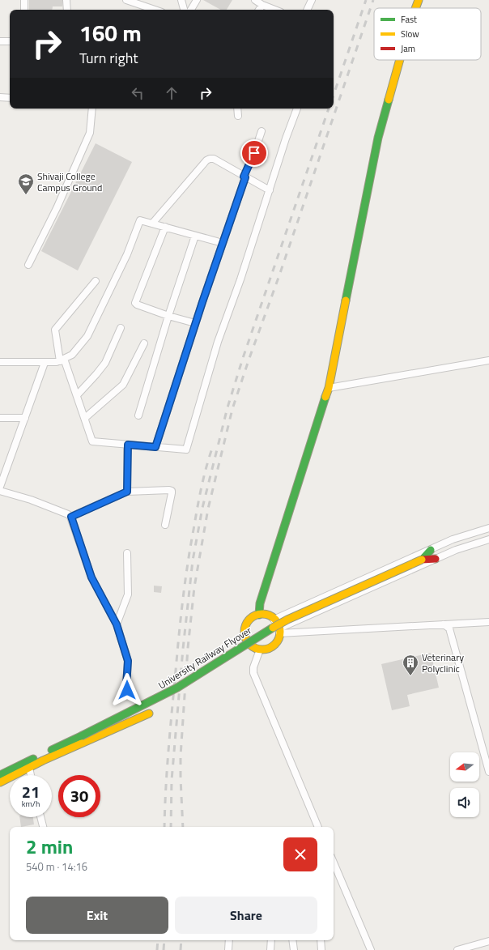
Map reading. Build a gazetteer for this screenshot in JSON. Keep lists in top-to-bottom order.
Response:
{
  "streets": {
    "street": ["University Railway Flyover"]
  },
  "places": {
    "school or university": ["Shivaji College Campus Ground"],
    "building": ["Veterinary Polyclinic"]
  },
  "legend": ["Fast", "Slow", "Jam"],
  "north": "left",
  "page": {
    "turn": ["160 m", "Turn right"],
    "speed": "21 km/h",
    "limit": "30",
    "heading": ["2 min", "540 m · 14:16"],
    "buttons": ["Exit", "Share"]
  }
}
